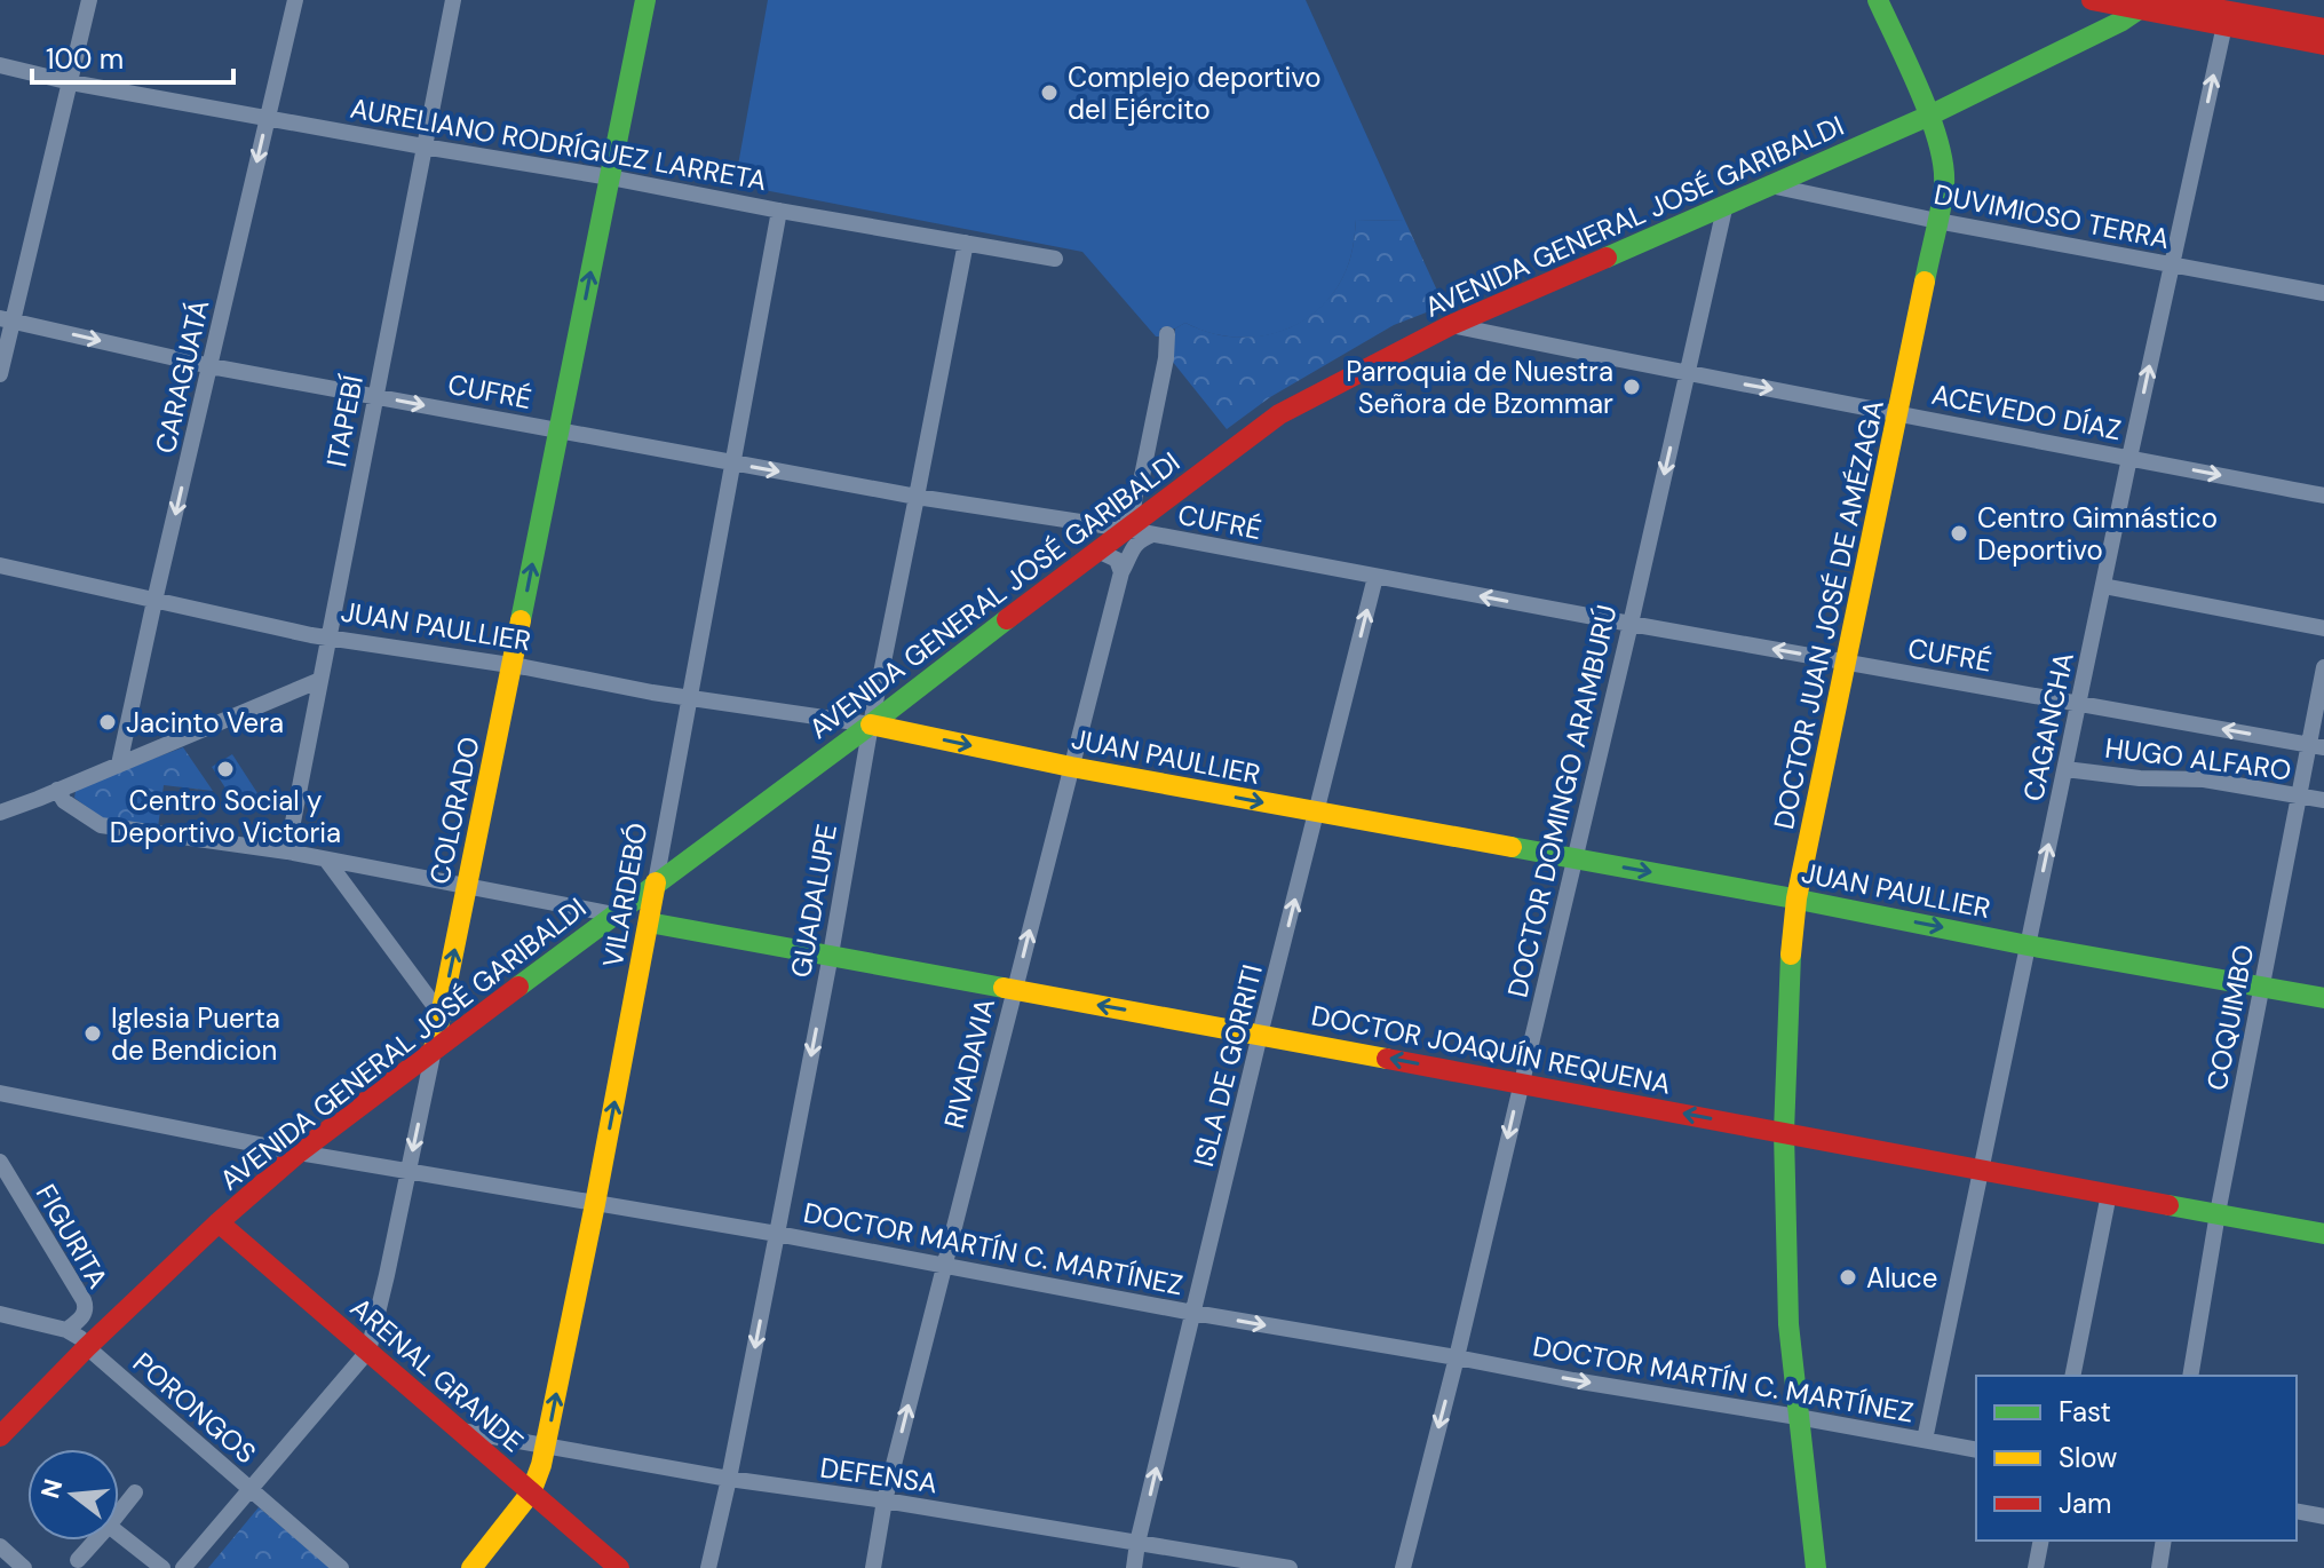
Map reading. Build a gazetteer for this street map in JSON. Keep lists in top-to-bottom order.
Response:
{
  "streets": {
    "street": [
      "AURELIANO RODRÍGUEZ LARRETA",
      "AVENIDA GENERAL JOSÉ GARIBALDI",
      "DUVIMIOSO TERRA",
      "CARAGUATÁ",
      "CUFRÉ",
      "ACEVEDO DÍAZ",
      "ITAPEBÍ",
      "DOCTOR JUAN JOSÉ DE AMÉZAGA",
      "JUAN PAULLIER",
      "CAGANCHA",
      "HUGO ALFARO",
      "DOCTOR DOMINGO ARAMBURÚ",
      "COLORADO",
      "VILARDEBÓ",
      "GUADALUPE",
      "COQUIMBO",
      "DOCTOR JOAQUÍN REQUENA",
      "RIVADAVIA",
      "ISLA DE GORRITI",
      "FIGURITA",
      "DOCTOR MARTÍN C. MARTÍNEZ",
      "ARENAL GRANDE",
      "PORONGOS",
      "DEFENSA"
    ]
  },
  "crossings": [
    ["AURELIANO RODRÍGUEZ LARRETA", "CARAGUATÁ"],
    ["AURELIANO RODRÍGUEZ LARRETA", "ITAPEBÍ"],
    ["AURELIANO RODRÍGUEZ LARRETA", "COLORADO"],
    ["AURELIANO RODRÍGUEZ LARRETA", "VILARDEBÓ"],
    ["AURELIANO RODRÍGUEZ LARRETA", "GUADALUPE"],
    ["AVENIDA GENERAL JOSÉ GARIBALDI", "DUVIMIOSO TERRA"],
    ["AVENIDA GENERAL JOSÉ GARIBALDI", "CUFRÉ"],
    ["AVENIDA GENERAL JOSÉ GARIBALDI", "ACEVEDO DÍAZ"],
    ["AVENIDA GENERAL JOSÉ GARIBALDI", "DOCTOR JUAN JOSÉ DE AMÉZAGA"],
    ["AVENIDA GENERAL JOSÉ GARIBALDI", "JUAN PAULLIER"],
    ["AVENIDA GENERAL JOSÉ GARIBALDI", "DOCTOR DOMINGO ARAMBURÚ"],
    ["AVENIDA GENERAL JOSÉ GARIBALDI", "COLORADO"],
    ["AVENIDA GENERAL JOSÉ GARIBALDI", "VILARDEBÓ"],
    ["AVENIDA GENERAL JOSÉ GARIBALDI", "GUADALUPE"],
    ["AVENIDA GENERAL JOSÉ GARIBALDI", "DOCTOR MARTÍN C. MARTÍNEZ"],
    ["AVENIDA GENERAL JOSÉ GARIBALDI", "ARENAL GRANDE"],
    ["AVENIDA GENERAL JOSÉ GARIBALDI", "PORONGOS"],
    ["DUVIMIOSO TERRA", "DOCTOR JUAN JOSÉ DE AMÉZAGA"],
    ["DUVIMIOSO TERRA", "CAGANCHA"],
    ["CARAGUATÁ", "CUFRÉ"],
    ["CARAGUATÁ", "JUAN PAULLIER"],
    ["CUFRÉ", "ITAPEBÍ"],
    ["CUFRÉ", "DOCTOR JUAN JOSÉ DE AMÉZAGA"],
    ["CUFRÉ", "CAGANCHA"],
    ["CUFRÉ", "DOCTOR DOMINGO ARAMBURÚ"],
    ["CUFRÉ", "COLORADO"],
    ["CUFRÉ", "VILARDEBÓ"],
    ["CUFRÉ", "GUADALUPE"],
    ["CUFRÉ", "COQUIMBO"],
    ["CUFRÉ", "RIVADAVIA"],
    ["CUFRÉ", "ISLA DE GORRITI"],
    ["ACEVEDO DÍAZ", "DOCTOR JUAN JOSÉ DE AMÉZAGA"],
    ["ACEVEDO DÍAZ", "CAGANCHA"],
    ["ACEVEDO DÍAZ", "DOCTOR DOMINGO ARAMBURÚ"],
    ["ITAPEBÍ", "JUAN PAULLIER"],
    ["DOCTOR JUAN JOSÉ DE AMÉZAGA", "JUAN PAULLIER"],
    ["DOCTOR JUAN JOSÉ DE AMÉZAGA", "DOCTOR JOAQUÍN REQUENA"],
    ["DOCTOR JUAN JOSÉ DE AMÉZAGA", "DOCTOR MARTÍN C. MARTÍNEZ"],
    ["JUAN PAULLIER", "CAGANCHA"],
    ["JUAN PAULLIER", "DOCTOR DOMINGO ARAMBURÚ"],
    ["JUAN PAULLIER", "COLORADO"],
    ["JUAN PAULLIER", "VILARDEBÓ"],
    ["JUAN PAULLIER", "GUADALUPE"],
    ["JUAN PAULLIER", "COQUIMBO"],
    ["JUAN PAULLIER", "RIVADAVIA"],
    ["JUAN PAULLIER", "ISLA DE GORRITI"],
    ["CAGANCHA", "HUGO ALFARO"],
    ["CAGANCHA", "DOCTOR JOAQUÍN REQUENA"],
    ["CAGANCHA", "DOCTOR MARTÍN C. MARTÍNEZ"],
    ["HUGO ALFARO", "COQUIMBO"],
    ["DOCTOR DOMINGO ARAMBURÚ", "DOCTOR JOAQUÍN REQUENA"],
    ["DOCTOR DOMINGO ARAMBURÚ", "DOCTOR MARTÍN C. MARTÍNEZ"],
    ["COLORADO", "DOCTOR MARTÍN C. MARTÍNEZ"],
    ["COLORADO", "ARENAL GRANDE"],
    ["COLORADO", "PORONGOS"],
    ["VILARDEBÓ", "DOCTOR JOAQUÍN REQUENA"],
    ["VILARDEBÓ", "DOCTOR MARTÍN C. MARTÍNEZ"],
    ["VILARDEBÓ", "ARENAL GRANDE"],
    ["VILARDEBÓ", "DEFENSA"],
    ["GUADALUPE", "DOCTOR JOAQUÍN REQUENA"],
    ["GUADALUPE", "DOCTOR MARTÍN C. MARTÍNEZ"],
    ["GUADALUPE", "DEFENSA"],
    ["COQUIMBO", "DOCTOR JOAQUÍN REQUENA"],
    ["DOCTOR JOAQUÍN REQUENA", "RIVADAVIA"],
    ["DOCTOR JOAQUÍN REQUENA", "ISLA DE GORRITI"],
    ["RIVADAVIA", "DOCTOR MARTÍN C. MARTÍNEZ"],
    ["RIVADAVIA", "DEFENSA"],
    ["ISLA DE GORRITI", "DOCTOR MARTÍN C. MARTÍNEZ"],
    ["ISLA DE GORRITI", "DEFENSA"],
    ["FIGURITA", "PORONGOS"],
    ["ARENAL GRANDE", "DEFENSA"]
  ],
  "one_way": [
    "CARAGUATÁ",
    "JUAN PAULLIER",
    "CAGANCHA",
    "DOCTOR DOMINGO ARAMBURÚ",
    "VILARDEBÓ",
    "GUADALUPE",
    "DOCTOR JOAQUÍN REQUENA",
    "RIVADAVIA",
    "ISLA DE GORRITI"
  ],
  "places": [
    "Complejo deportivo del Ejército",
    "Parroquia de Nuestra Señora de Bzommar",
    "Centro Gimnástico Deportivo",
    "Jacinto Vera",
    "Centro Social y Deportivo Victoria",
    "Iglesia Puerta de Bendicion",
    "Aluce"
  ],
  "legend": ["Fast", "Slow", "Jam"],
  "scale_bar": "100 m",
  "north": "left"
}
